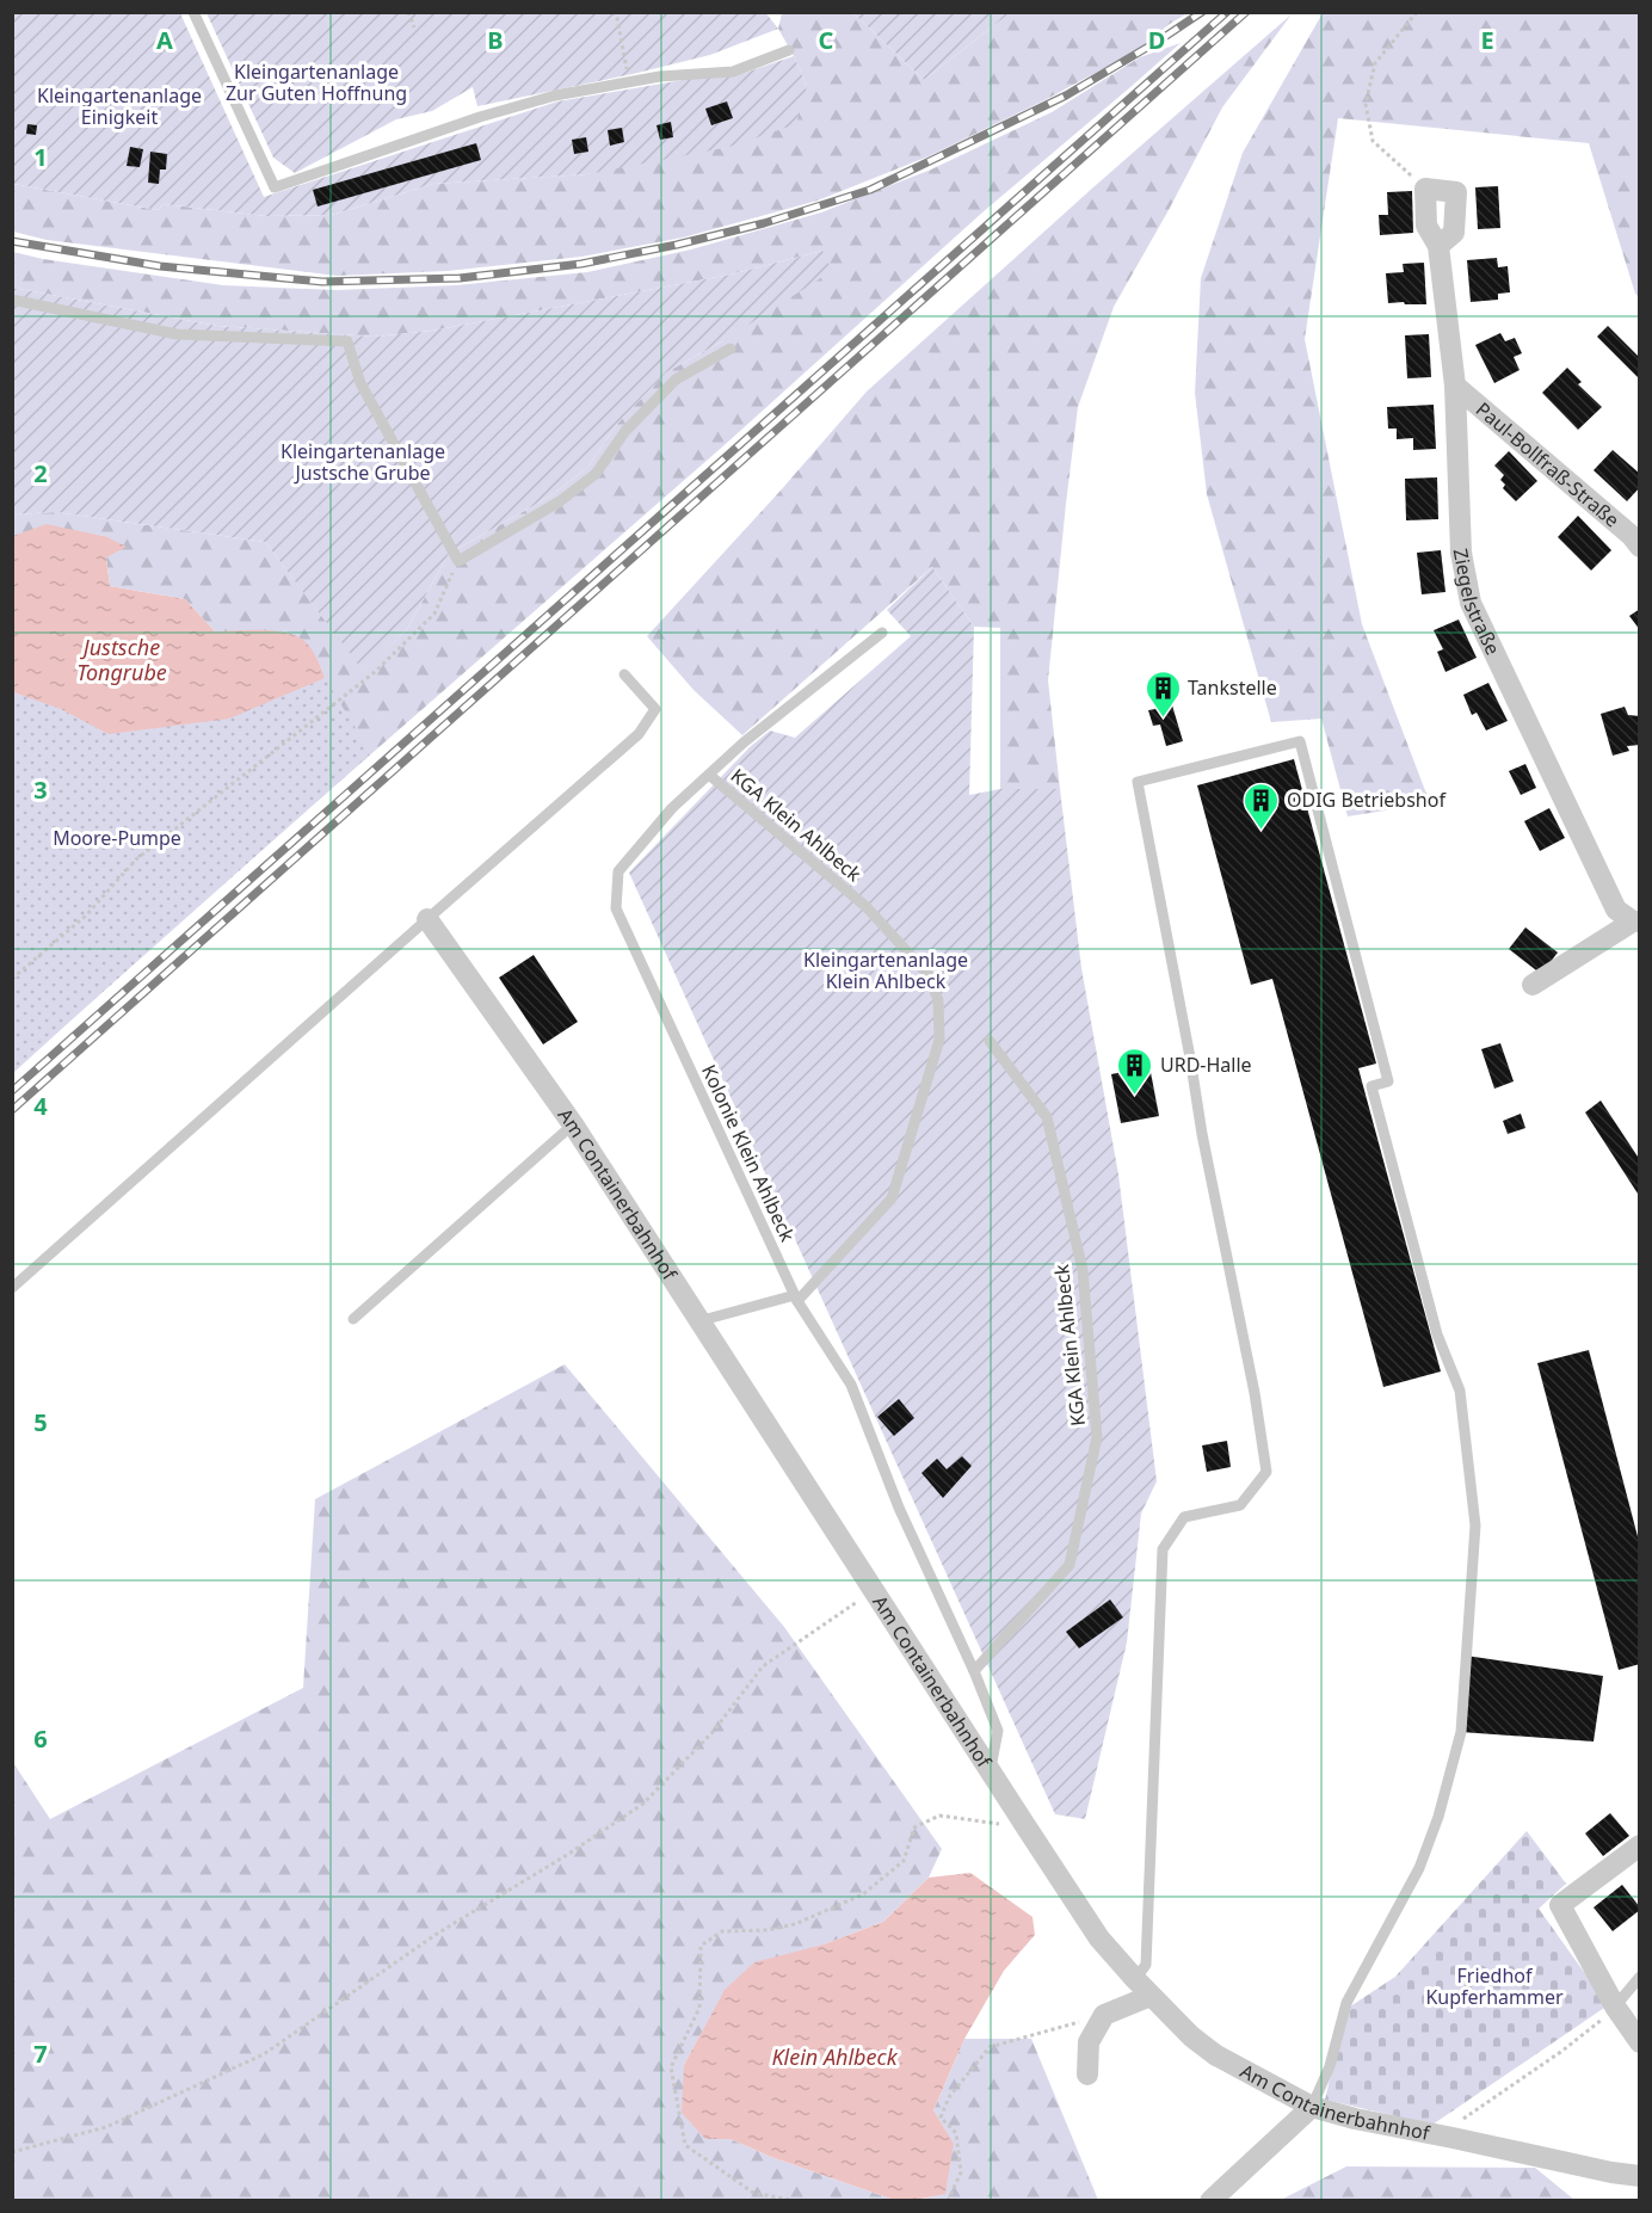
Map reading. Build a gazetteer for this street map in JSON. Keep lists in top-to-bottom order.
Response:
{
  "streets": {
    "street": ["Paul-Bollfraß-Straße", "Ziegelstraße", "Am Containerbahnhof"],
    "lane": ["KGA Klein Ahlbeck", "Kolonie Klein Ahlbeck"]
  },
  "crossings": [
    ["Paul-Bollfraß-Straße", "Ziegelstraße"],
    ["KGA Klein Ahlbeck", "Kolonie Klein Ahlbeck"],
    ["Kolonie Klein Ahlbeck", "Am Containerbahnhof"]
  ],
  "water": ["Justsche Tongrube", "Klein Ahlbeck"],
  "parks": [
    "Kleingartenanlage Zur Guten Hoffnung",
    "Kleingartenanlage Einigkeit",
    "Kleingartenanlage Justsche Grube",
    "Moore-Pumpe",
    "Kleingartenanlage Klein Ahlbeck",
    "Friedhof Kupferhammer"
  ],
  "places": {
    "building": ["Tankstelle", "ODIG Betriebshof", "URD-Halle"]
  },
  "grid": {
    "columns": [
      "A",
      "B",
      "C",
      "D",
      "E"
    ],
    "rows": [
      "1",
      "2",
      "3",
      "4",
      "5",
      "6",
      "7"
    ]
  }
}
